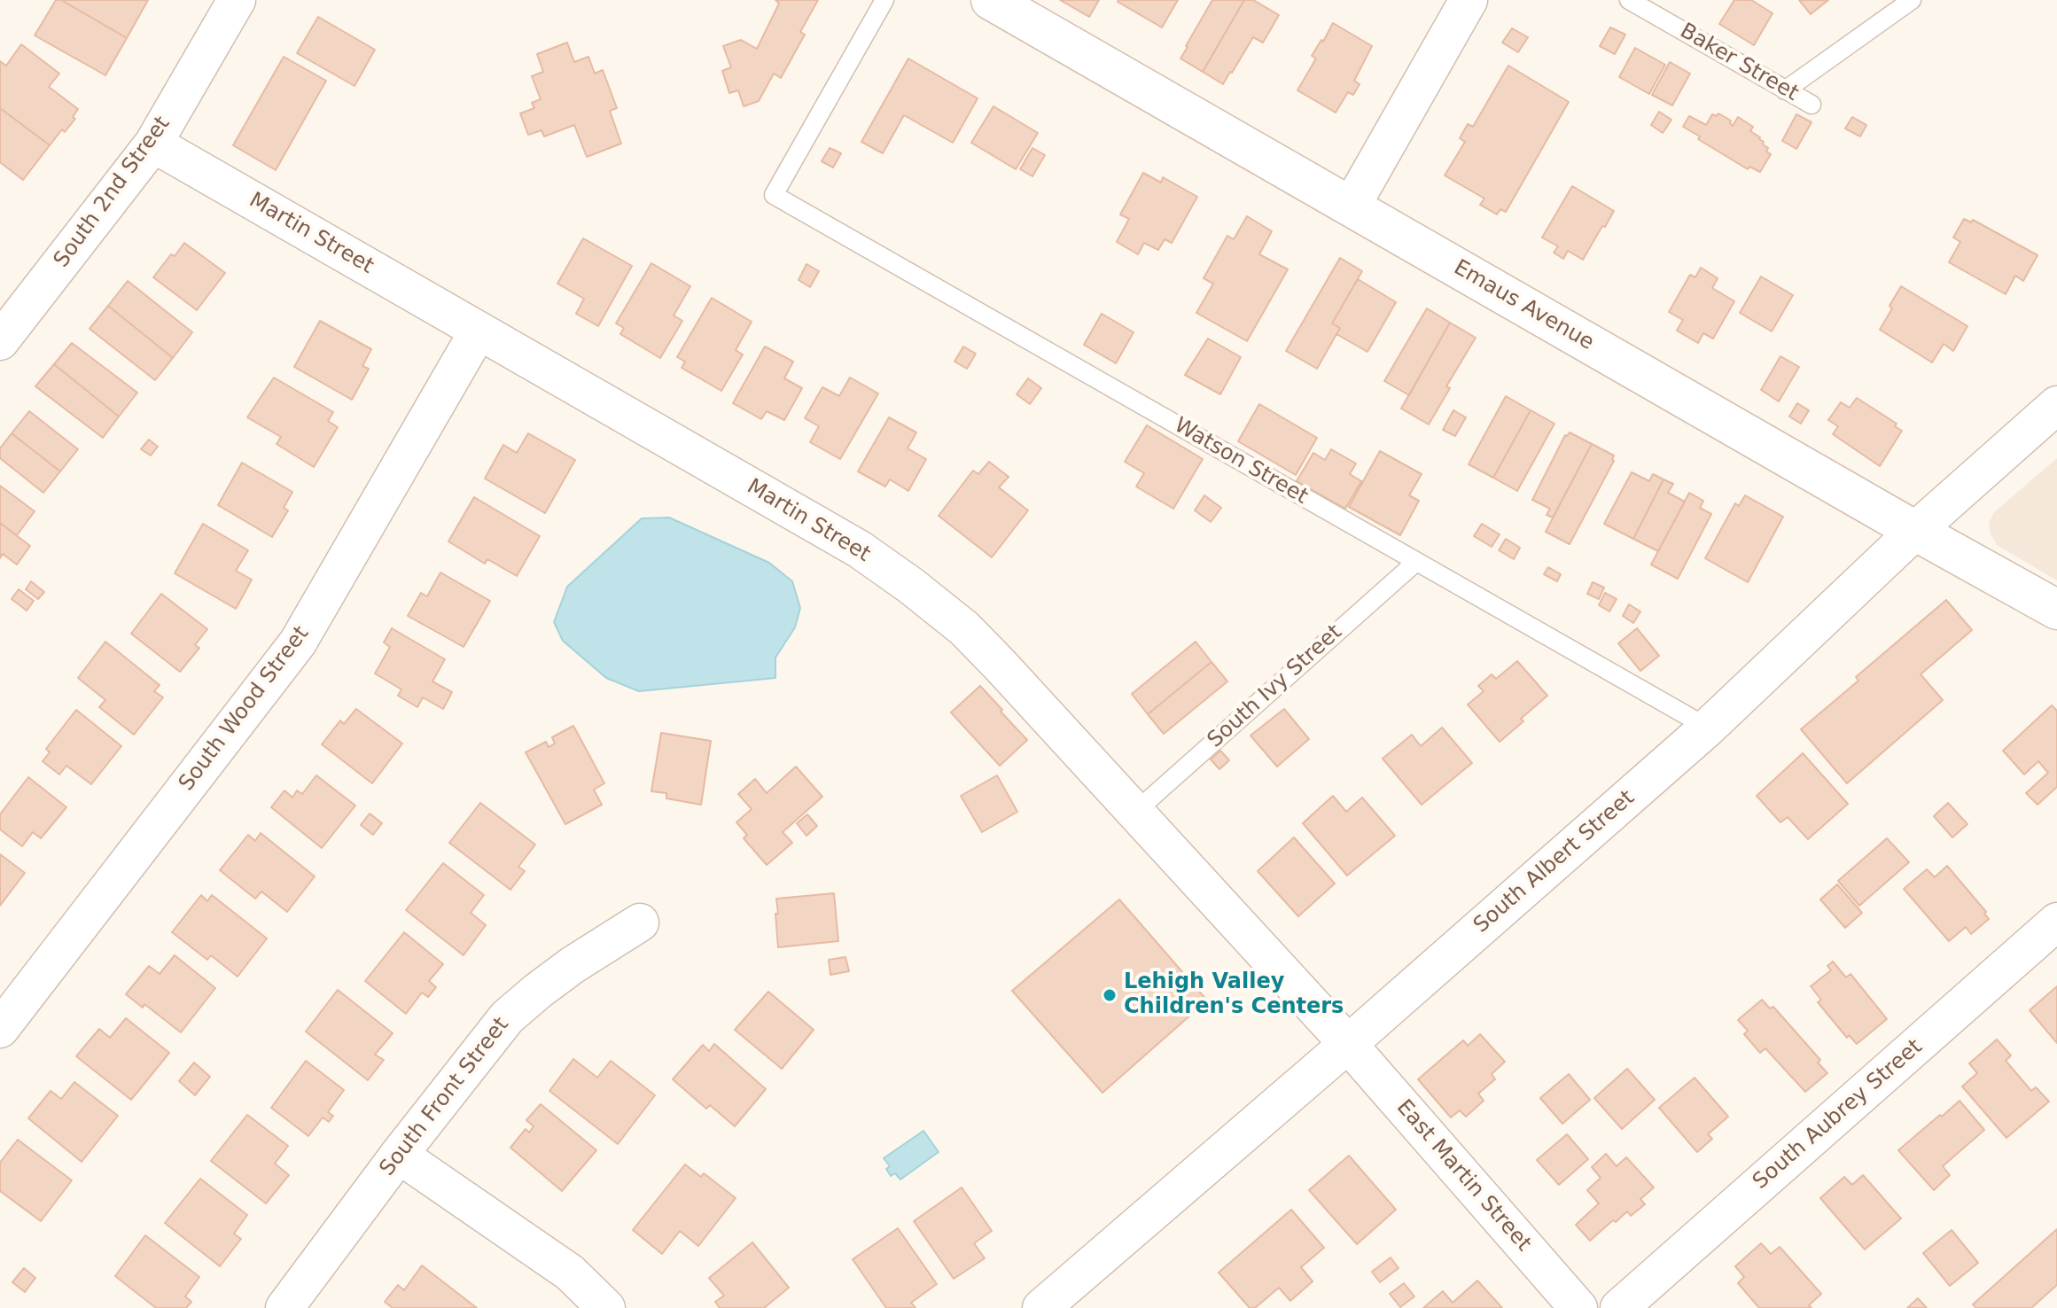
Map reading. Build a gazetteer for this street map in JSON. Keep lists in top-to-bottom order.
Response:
{
  "streets": {
    "main road": ["Emaus Avenue"],
    "street": [
      "South 2nd Street",
      "Martin Street",
      "South Wood Street",
      "South Albert Street",
      "South Front Street",
      "South Aubrey Street",
      "East Martin Street"
    ],
    "lane": ["Baker Street", "Watson Street", "South Ivy Street"]
  },
  "crossings": [
    ["South 2nd Street", "Martin Street"],
    ["Martin Street", "South Ivy Street"],
    ["Martin Street", "South Wood Street"],
    ["Martin Street", "South Albert Street"],
    ["Martin Street", "East Martin Street"],
    ["Emaus Avenue", "South Albert Street"],
    ["Watson Street", "South Ivy Street"],
    ["Watson Street", "South Albert Street"],
    ["South Albert Street", "East Martin Street"]
  ],
  "places": ["Lehigh Valley Children's Centers"]
}
